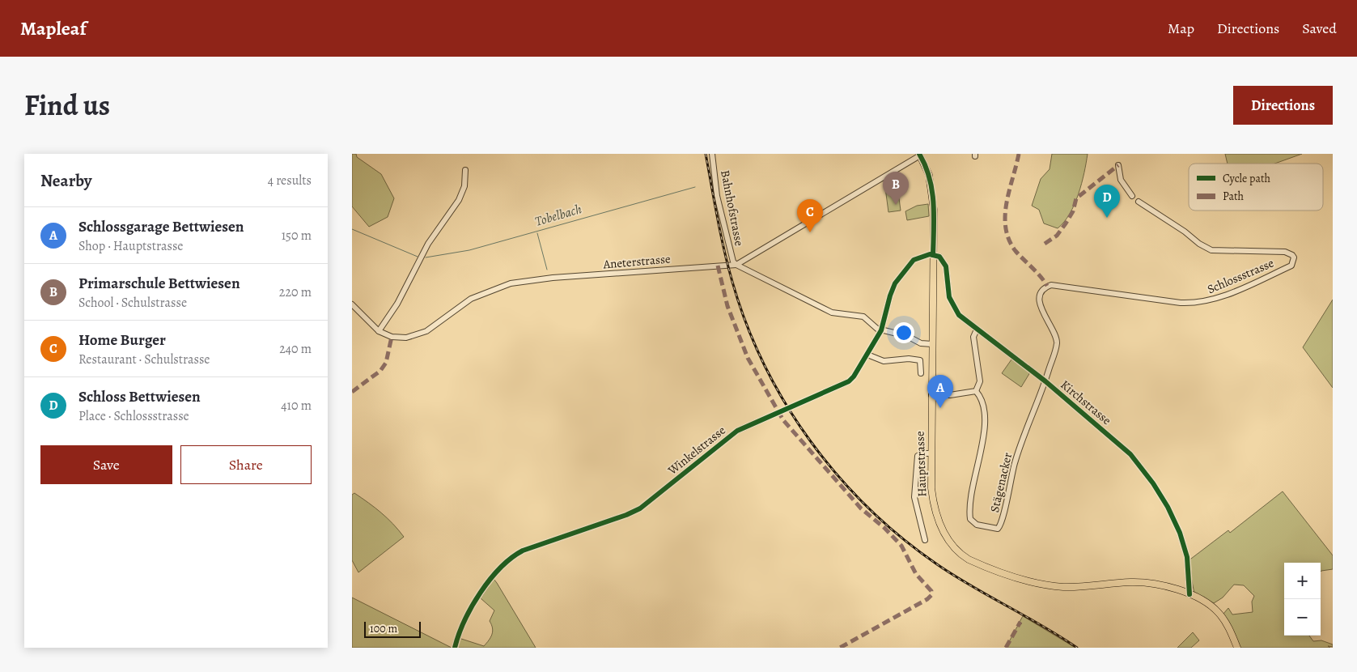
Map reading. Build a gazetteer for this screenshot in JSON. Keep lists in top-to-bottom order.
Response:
{
  "streets": {
    "main road": ["Hauptstrasse"],
    "street": [
      "Bahnhofstrasse",
      "Aneterstrasse",
      "Schlossstrasse",
      "Kirchstrasse",
      "Winkelstrasse",
      "Stägenacker"
    ]
  },
  "crossings": [
    ["Bahnhofstrasse", "Aneterstrasse"],
    ["Schlossstrasse", "Kirchstrasse"],
    ["Schlossstrasse", "Stägenacker"],
    ["Kirchstrasse", "Winkelstrasse"],
    ["Kirchstrasse", "Hauptstrasse"],
    ["Kirchstrasse", "Stägenacker"],
    ["Winkelstrasse", "Hauptstrasse"]
  ],
  "water": ["Tobelbach"],
  "legend": ["Cycle path", "Path"],
  "scale_bar": "100 m",
  "page": {
    "header": "Mapleaf",
    "nav": ["Map", "Directions", "Saved"],
    "title": "Find us",
    "buttons": [
      "Directions",
      ["Save", "Share"]
    ],
    "heading": ["Nearby", "4 results"],
    "pins": [
      "B",
      "D",
      "C",
      "A"
    ],
    "list": [
      {
        "mark": "A",
        "name": "Schlossgarage Bettwiesen",
        "note": "Shop · Hauptstrasse",
        "value": "150 m"
      },
      {
        "mark": "B",
        "name": "Primarschule Bettwiesen",
        "note": "School · Schulstrasse",
        "value": "220 m"
      },
      {
        "mark": "C",
        "name": "Home Burger",
        "note": "Restaurant · Schulstrasse",
        "value": "240 m"
      },
      {
        "mark": "D",
        "name": "Schloss Bettwiesen",
        "note": "Place · Schlossstrasse",
        "value": "410 m"
      }
    ],
    "map_buttons": ["+", "−"],
    "scale": "100 m"
  }
}
